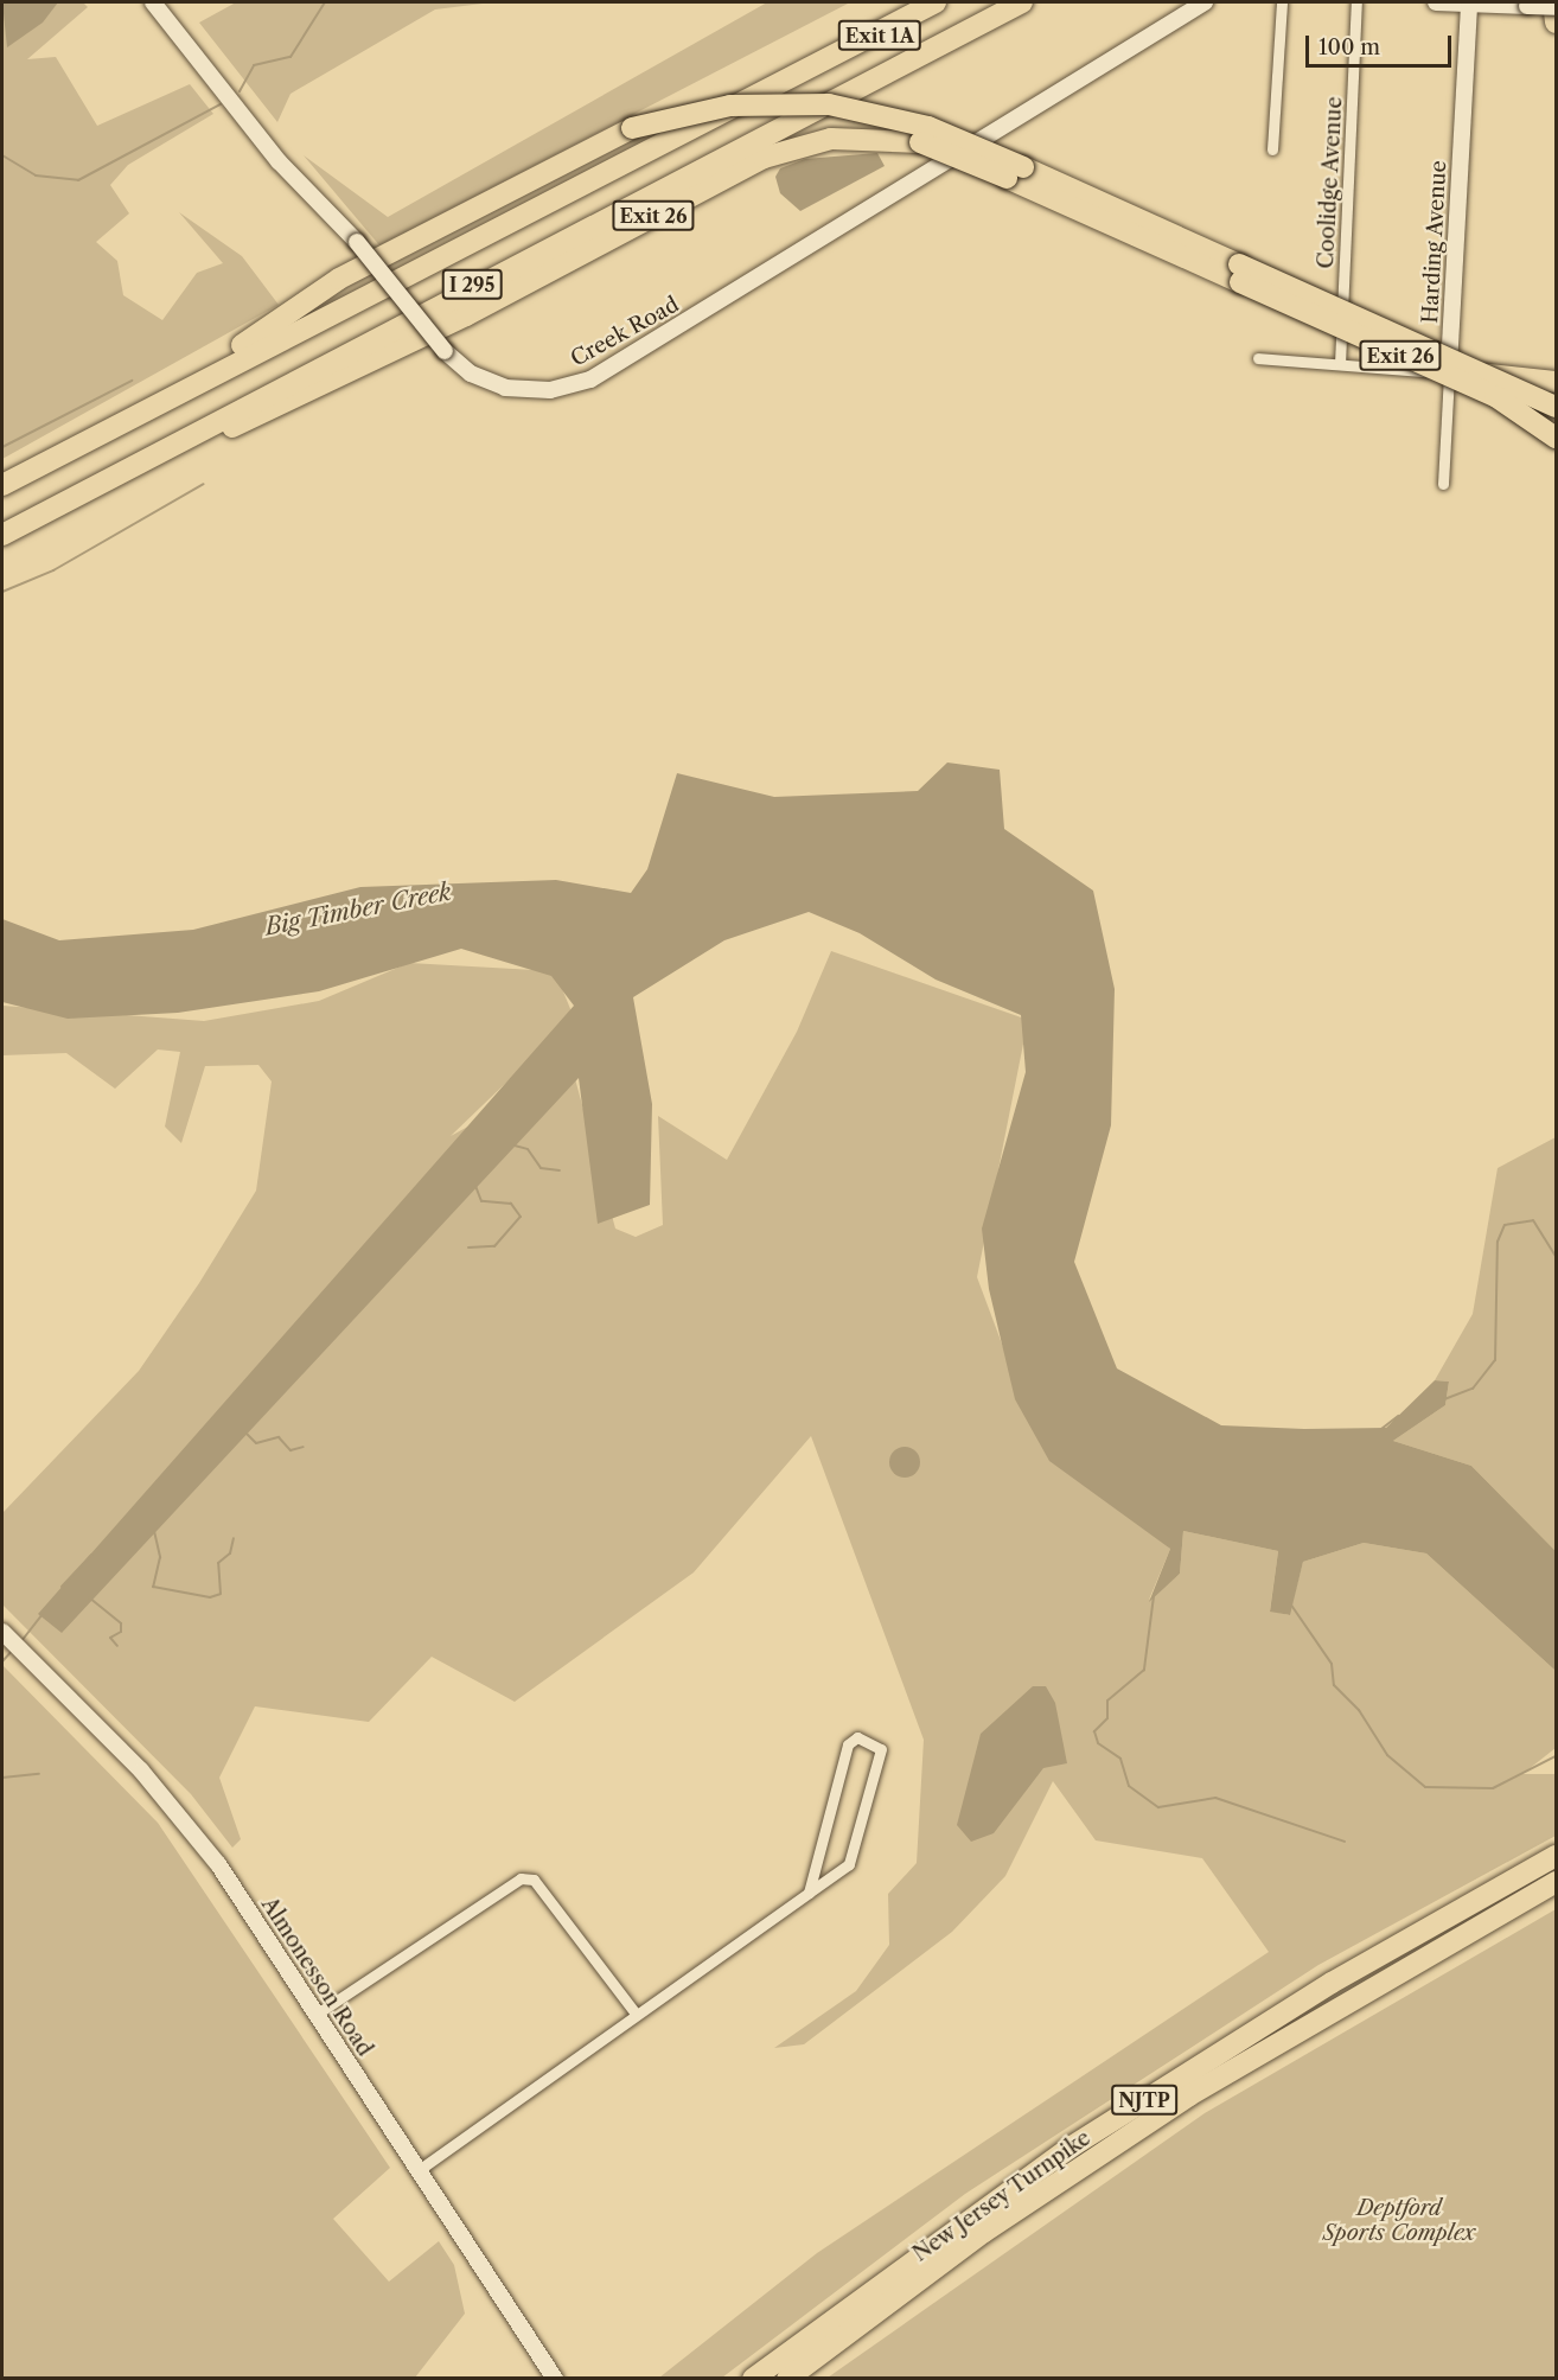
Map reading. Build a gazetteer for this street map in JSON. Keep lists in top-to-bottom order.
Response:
{
  "streets": {
    "highway": [
      "Exit 1A",
      "Exit 26",
      "I 295",
      "NJTP",
      "New Jersey Turnpike"
    ],
    "main road": ["Harding Avenue", "Creek Road", "Almonesson Road"],
    "street": ["Coolidge Avenue"]
  },
  "crossings": [
    ["Exit 1A", "I 295"],
    ["Exit 26", "I 295"]
  ],
  "water": ["Big Timber Creek"],
  "parks": ["Deptford Sports Complex"],
  "scale_bar": "100 m"
}
